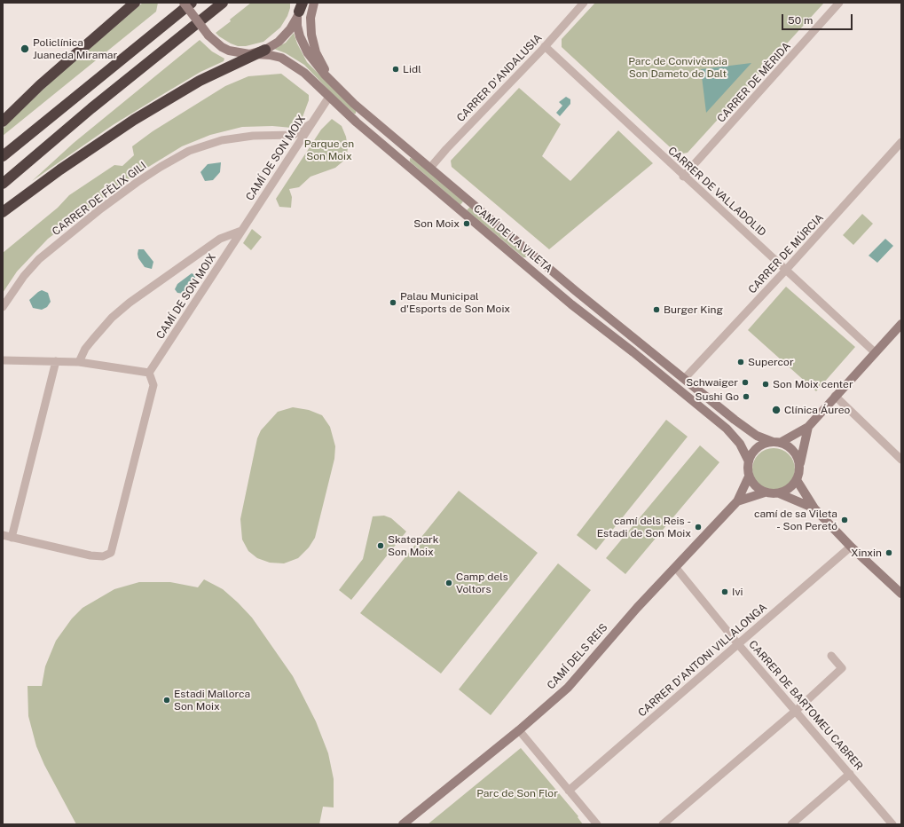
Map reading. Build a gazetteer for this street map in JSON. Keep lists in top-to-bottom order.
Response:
{
  "streets": {
    "street": [
      "CARRER D'ANDALUSIA",
      "CARRER DE MÈRIDA",
      "CAMÍ DE SON MOIX",
      "CARRER DE VALLADOLID",
      "CARRER DE FÈLIX GILI",
      "CAMÍ DE LA VILETA",
      "CARRER DE MÚRCIA",
      "CAMÍ DELS REIS",
      "CARRER D'ANTONI VILLALONGA",
      "CARRER DE BARTOMEU CABRER"
    ]
  },
  "crossings": [
    ["CARRER D'ANDALUSIA", "CARRER DE VALLADOLID"],
    ["CARRER D'ANDALUSIA", "CAMÍ DE LA VILETA"],
    ["CARRER DE MÈRIDA", "CARRER DE VALLADOLID"],
    ["CAMÍ DE SON MOIX", "CARRER DE FÈLIX GILI"],
    ["CAMÍ DE SON MOIX", "CAMÍ DE LA VILETA"],
    ["CARRER DE VALLADOLID", "CARRER DE MÚRCIA"],
    ["CAMÍ DE LA VILETA", "CARRER DE MÚRCIA"],
    ["CAMÍ DE LA VILETA", "CAMÍ DELS REIS"],
    ["CAMÍ DELS REIS", "CARRER DE BARTOMEU CABRER"],
    ["CARRER D'ANTONI VILLALONGA", "CARRER DE BARTOMEU CABRER"]
  ],
  "parks": ["Parc de Convivència Son Dameto de Dalt", "Parque en Son Moix", "Parc de Son Flor"],
  "places": [
    "Policlínica Juaneda Miramar",
    "Lidl",
    "Son Moix",
    "Palau Municipal d'Esports de Son Moix",
    "Burger King",
    "Supercor",
    "Schwaiger",
    "Son Moix center",
    "Sushi Go",
    "Clínica Áureo",
    "camí de sa Vileta - Son Peretó",
    "camí dels Reis - Estadi de Son Moix",
    "Skatepark Son Moix",
    "Xinxin",
    "Camp dels Voltors",
    "Ivi",
    "Estadi Mallorca Son Moix"
  ],
  "scale_bar": "50 m"
}
